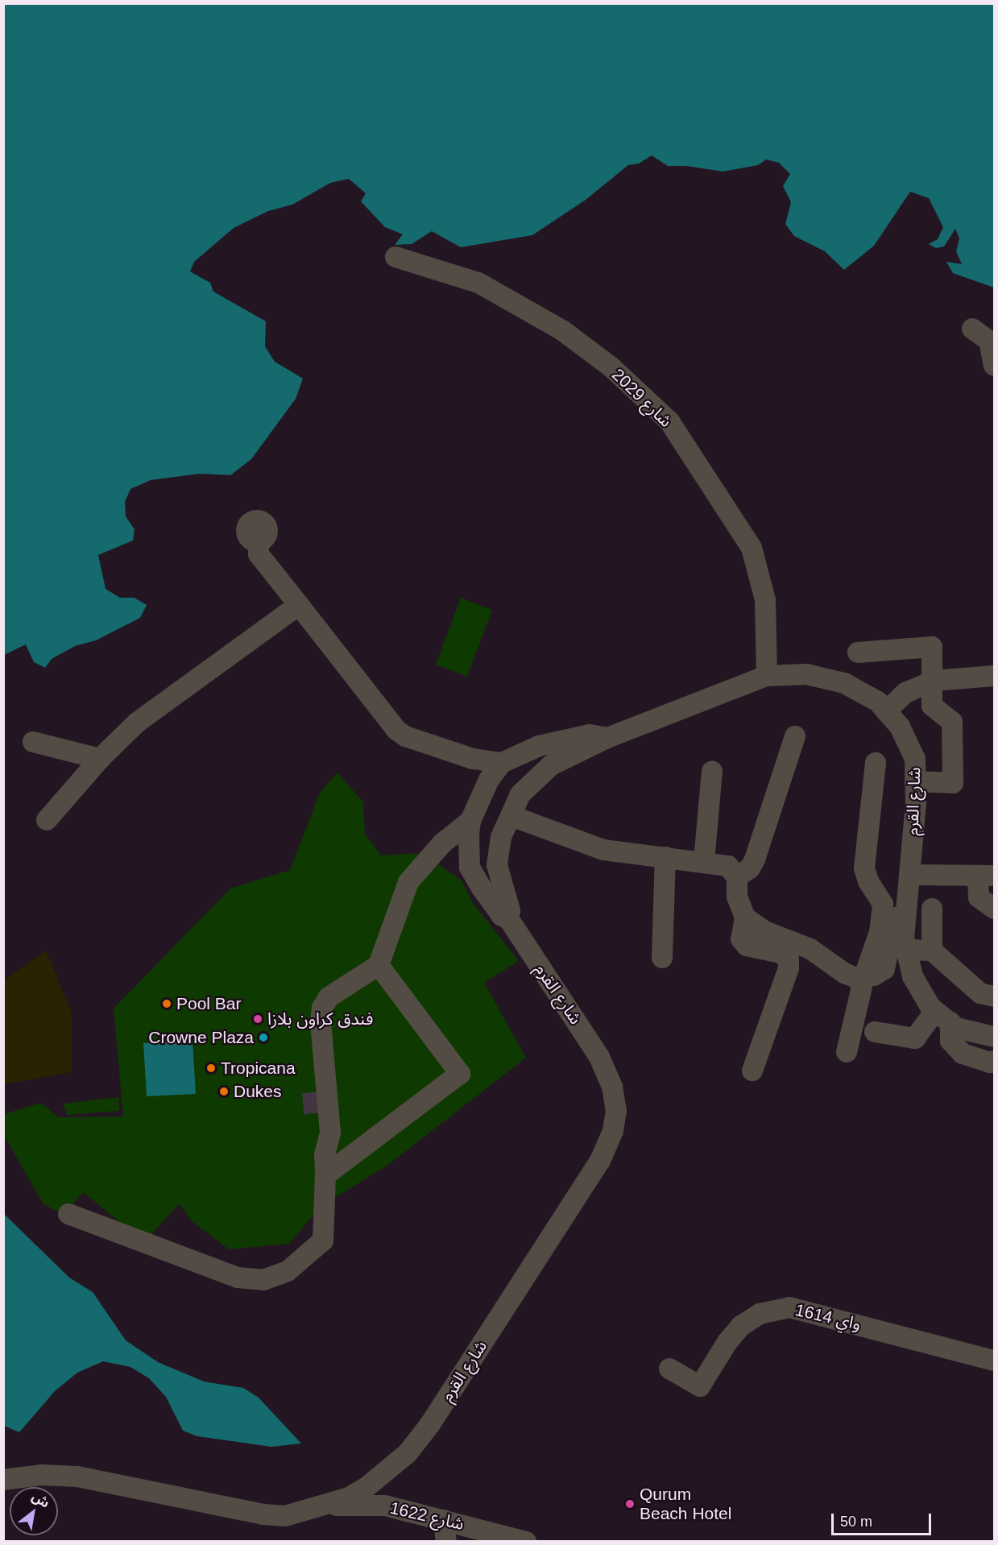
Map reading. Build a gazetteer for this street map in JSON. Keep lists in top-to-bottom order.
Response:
{
  "streets": {
    "street": [
      "2029 شارع",
      "شارع القرم",
      "واي 1614",
      "1622 شارع"
    ]
  },
  "crossings": [
    ["2029 شارع", "شارع القرم"],
    ["شارع القرم", "1622 شارع"]
  ],
  "places": [
    "Pool Bar",
    "فندق كراون بلازا",
    "Crowne Plaza",
    "Tropicana",
    "Dukes",
    "Qurum Beach Hotel"
  ],
  "scale_bar": "50 m",
  "north": "top right"
}
